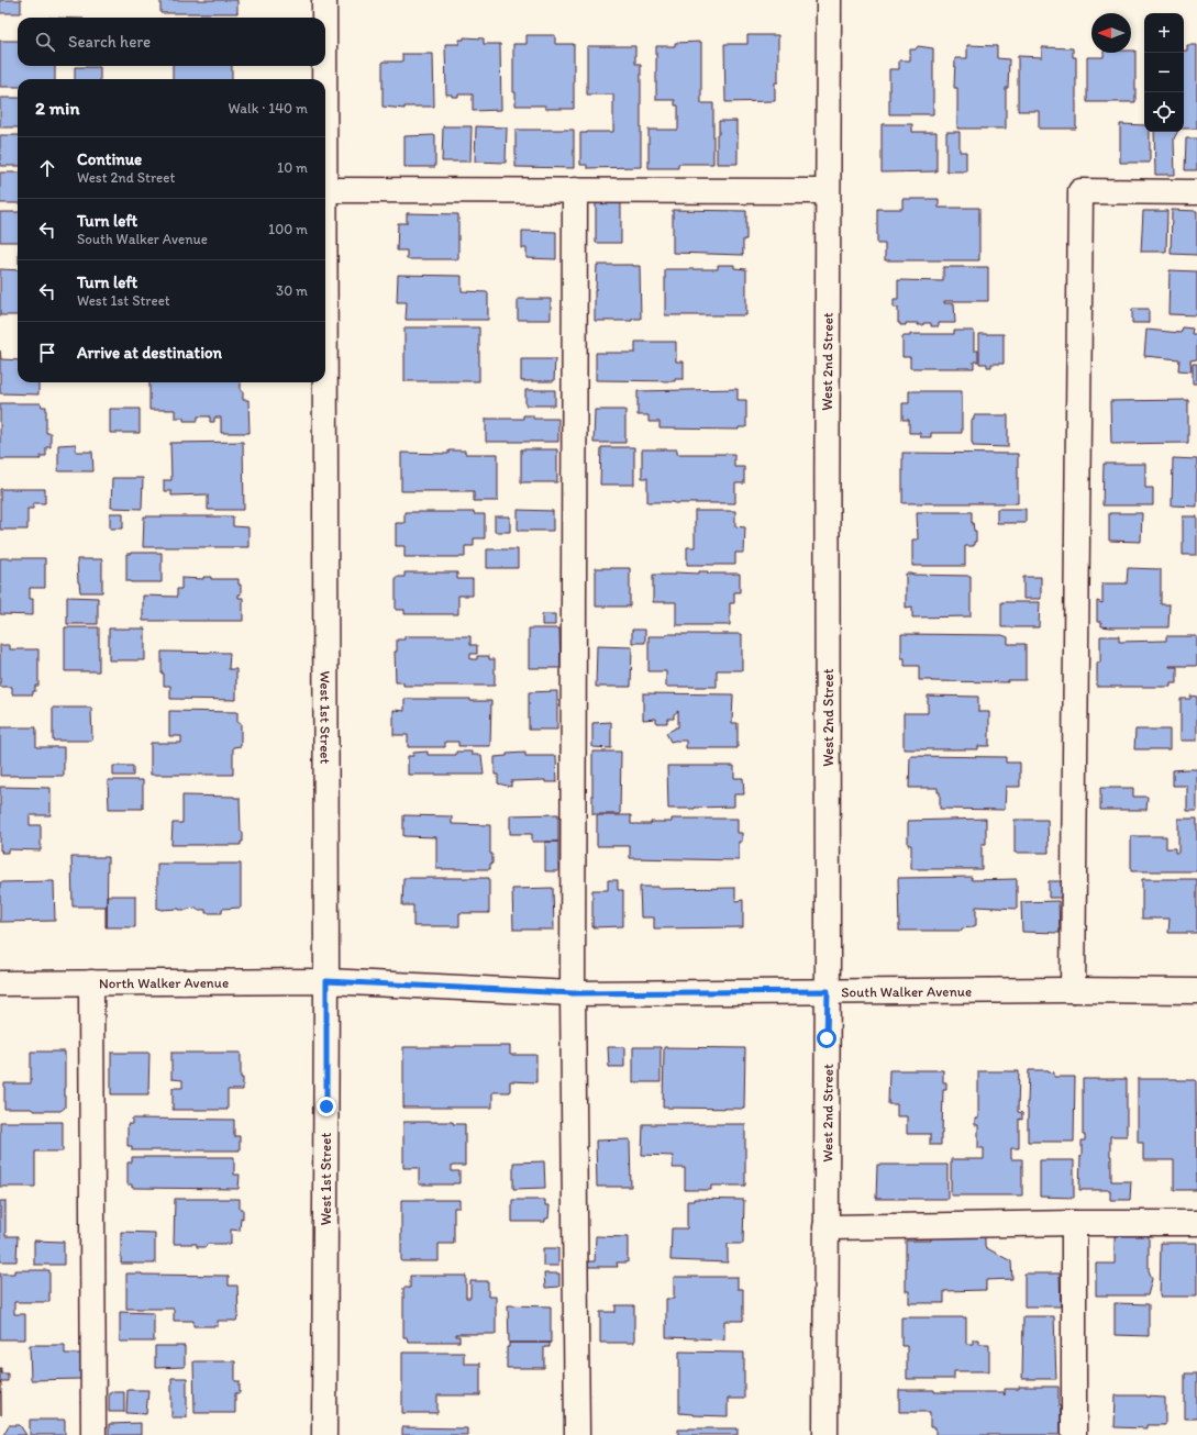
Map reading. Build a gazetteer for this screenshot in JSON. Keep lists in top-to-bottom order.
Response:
{
  "streets": {
    "street": [
      "West 2nd Street",
      "West 1st Street",
      "North Walker Avenue",
      "South Walker Avenue"
    ]
  },
  "crossings": [
    ["West 2nd Street", "South Walker Avenue"],
    ["West 1st Street", "North Walker Avenue"],
    ["West 1st Street", "South Walker Avenue"],
    ["North Walker Avenue", "South Walker Avenue"]
  ],
  "north": "left",
  "page": {
    "map_buttons": ["+", "−"],
    "search": "Search here",
    "heading": ["2 min", "Walk · 140 m"],
    "list": [
      ["Continue", "West 2nd Street", "10 m"],
      ["Turn left", "South Walker Avenue", "100 m"],
      ["Turn left", "West 1st Street", "30 m"],
      "Arrive at destination"
    ]
  }
}
